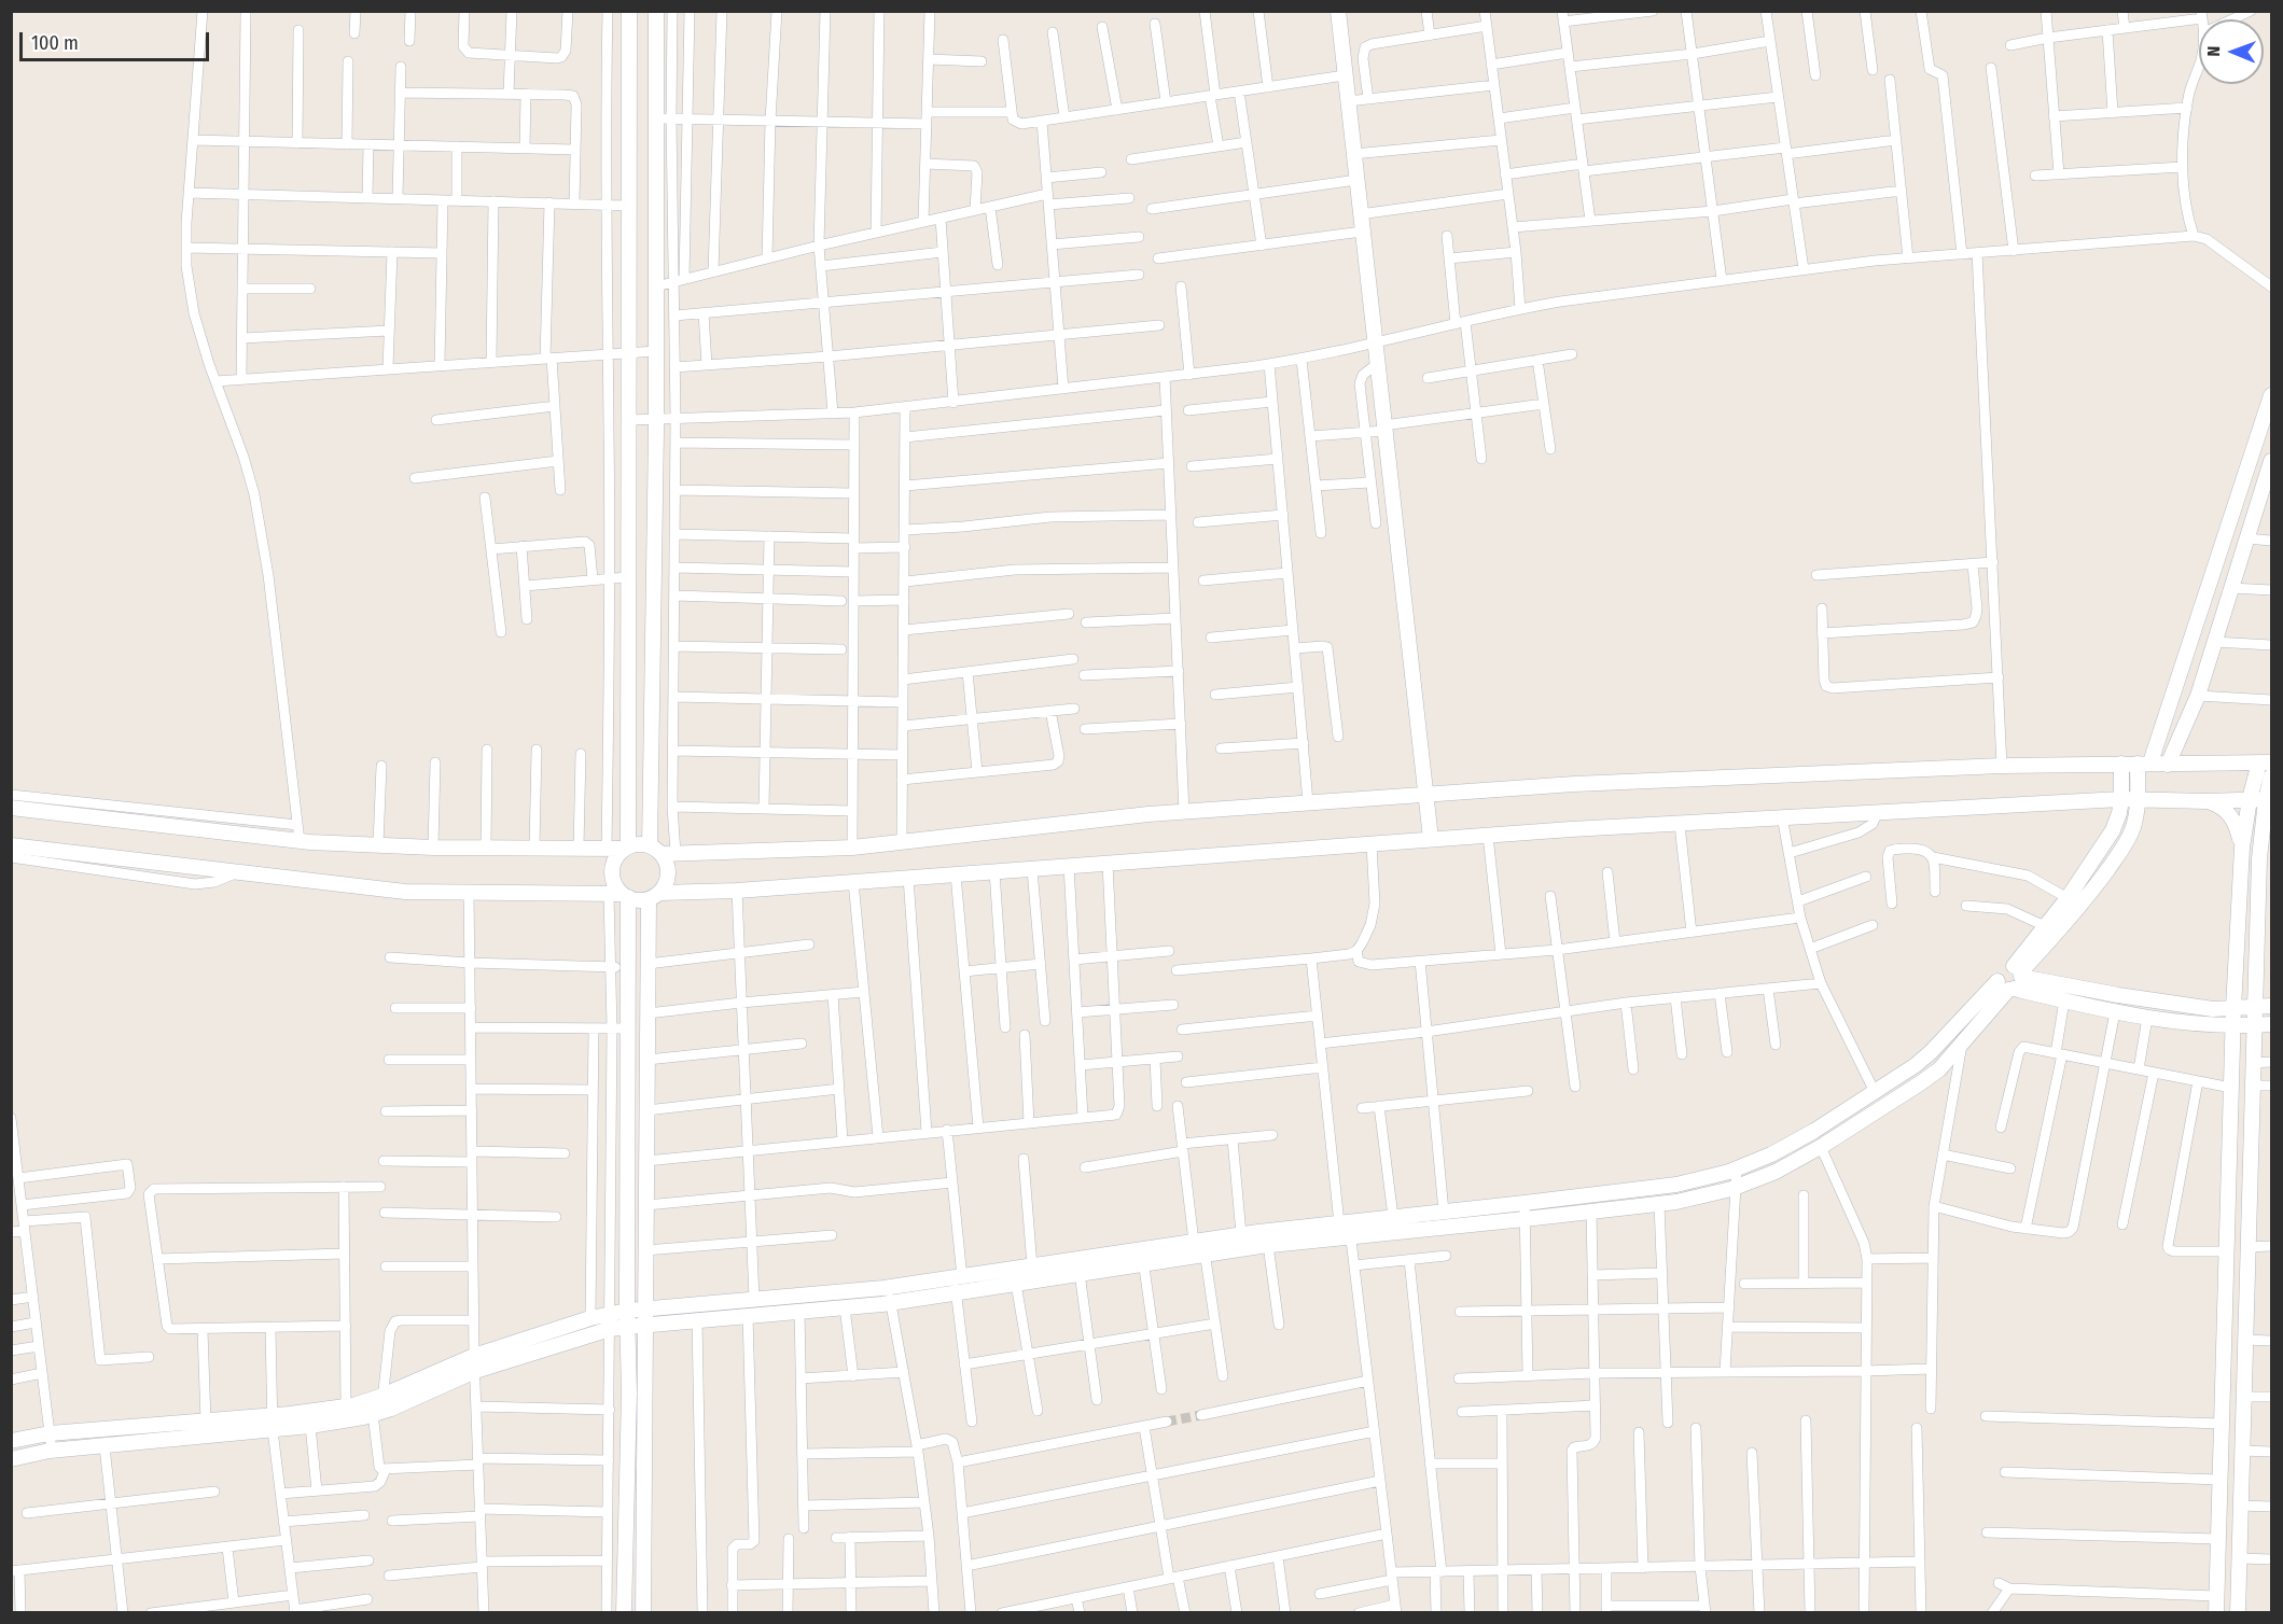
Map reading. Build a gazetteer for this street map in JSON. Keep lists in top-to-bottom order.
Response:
{
  "scale_bar": "100 m",
  "north": "left"
}
